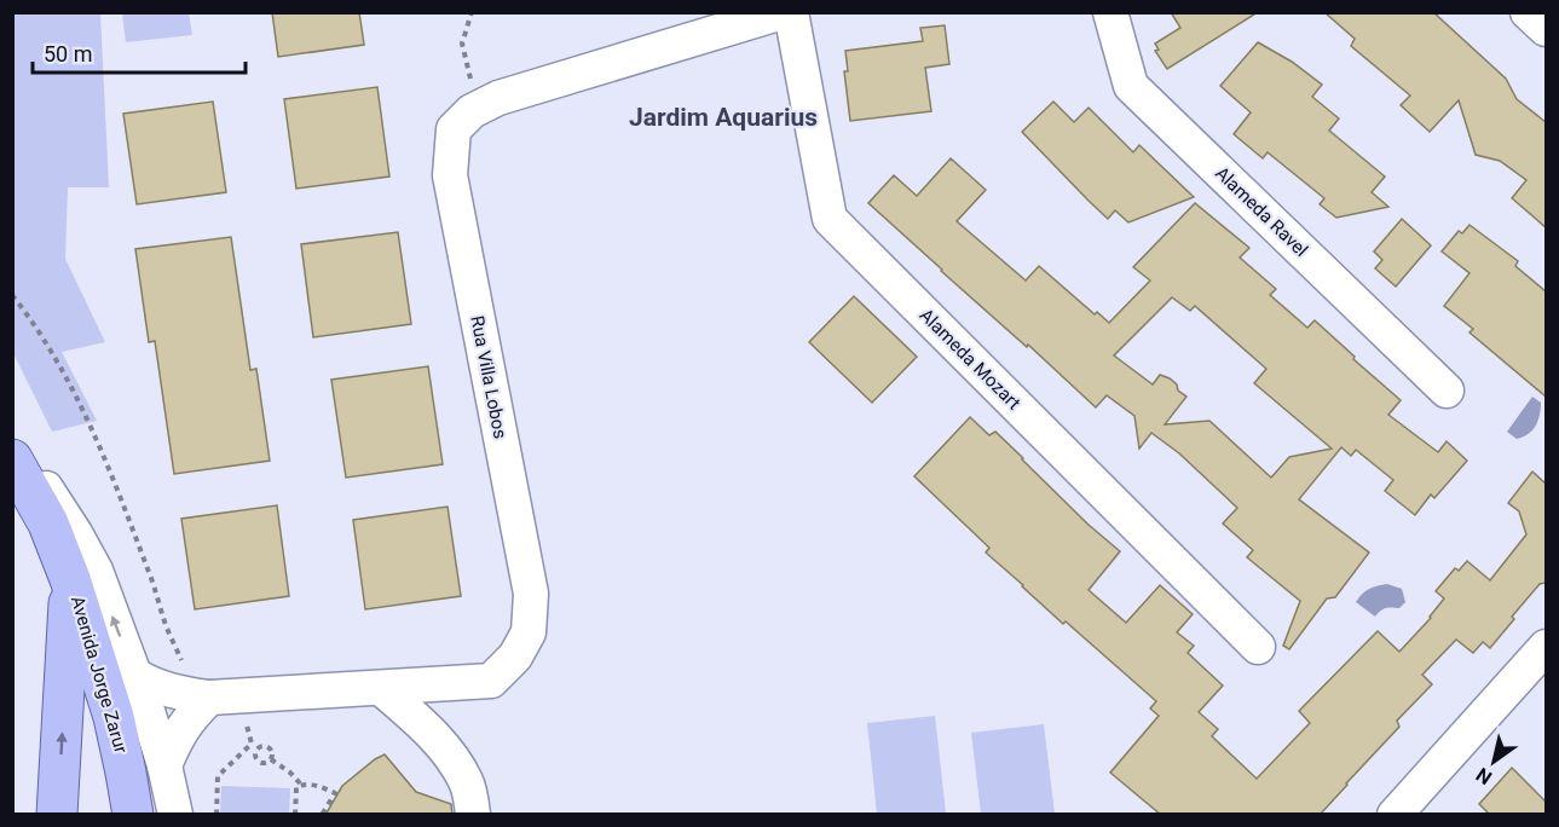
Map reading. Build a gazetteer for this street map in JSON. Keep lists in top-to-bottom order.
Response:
{
  "streets": {
    "main road": ["Avenida Jorge Zarur"],
    "street": ["Alameda Ravel", "Alameda Mozart", "Rua Villa Lobos"]
  },
  "districts": ["Jardim Aquarius"],
  "scale_bar": "50 m",
  "north": "bottom left"
}
